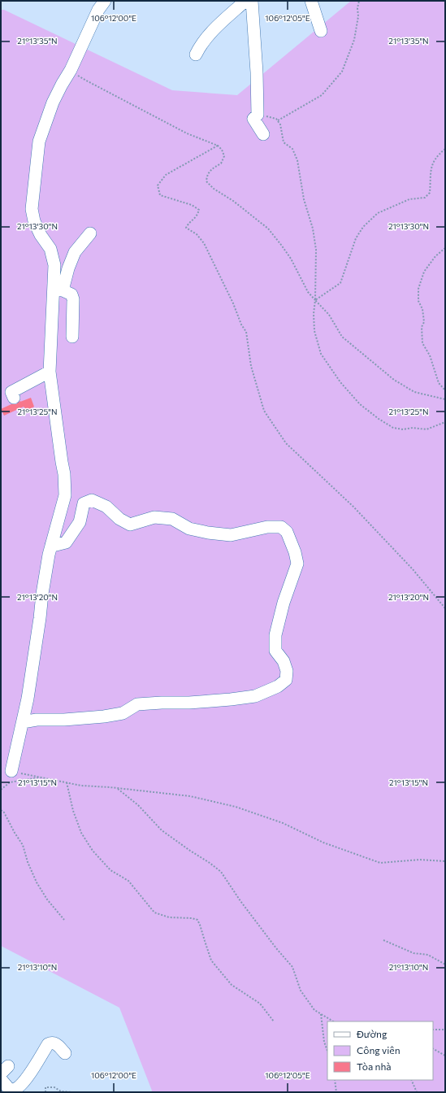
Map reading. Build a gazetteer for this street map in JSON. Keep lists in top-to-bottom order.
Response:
{
  "legend": ["Đường", "Công viên", "Tòa nhà"],
  "coordinates": [
    "106°12'00\"E",
    "106°12'05\"E",
    "21°13'35\"N",
    "21°13'30\"N",
    "21°13'25\"N",
    "21°13'20\"N",
    "21°13'15\"N",
    "21°13'10\"N"
  ]
}
